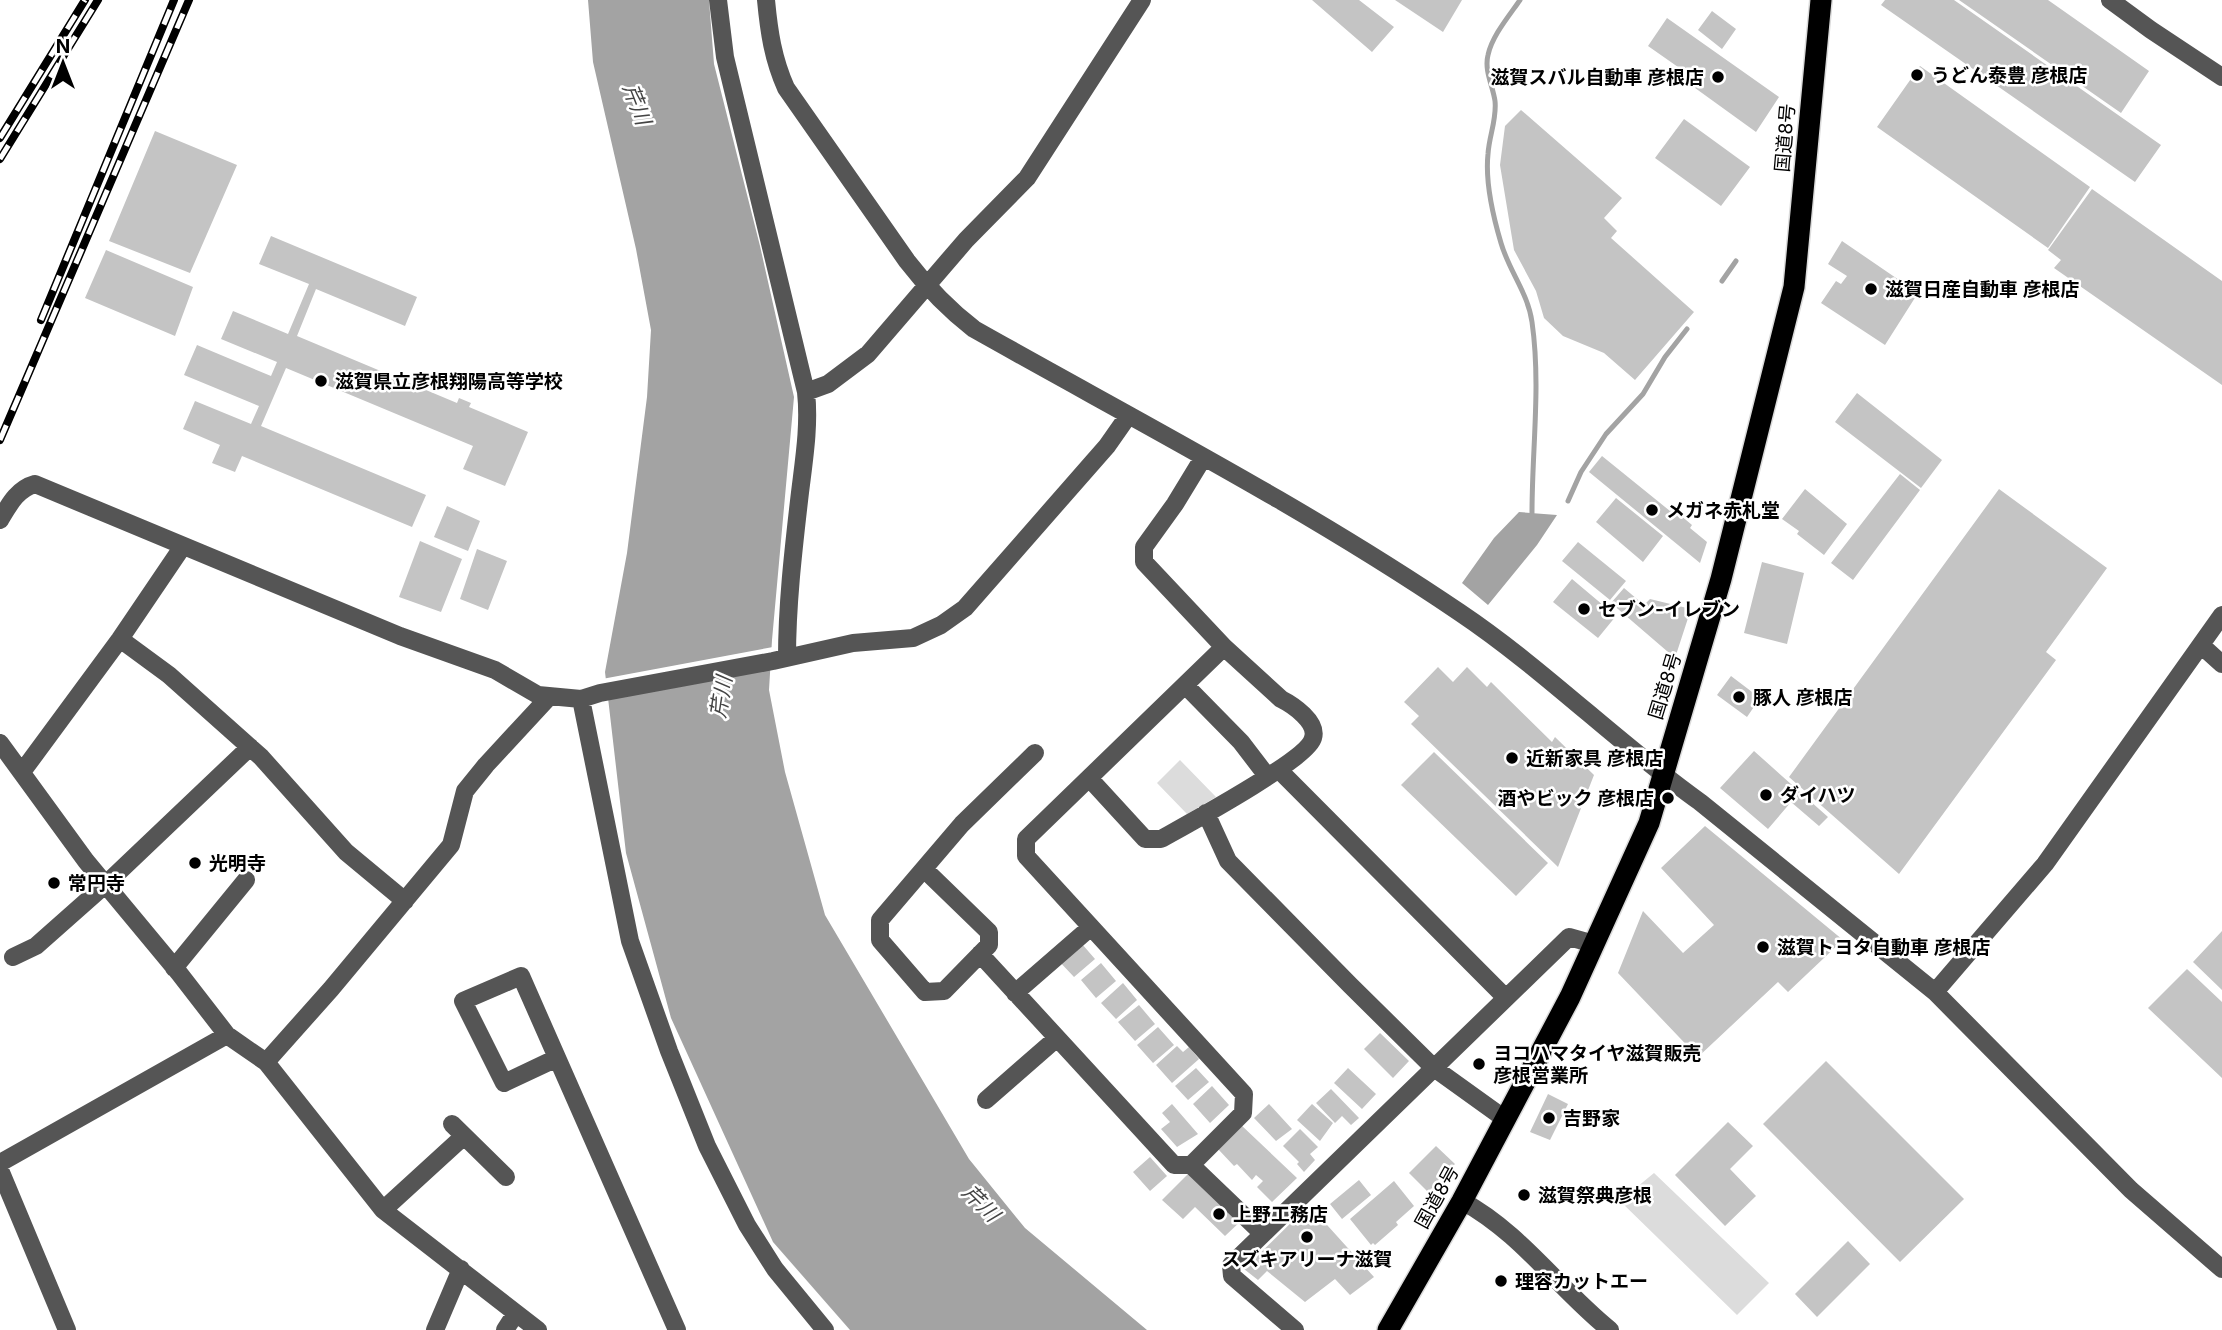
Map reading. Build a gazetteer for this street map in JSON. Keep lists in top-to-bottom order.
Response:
{
  "streets": {
    "highway": ["国道8号"]
  },
  "water": ["芹川"],
  "places": [
    "うどん泰豊 彦根店",
    "滋賀スバル自動車 彦根店",
    "滋賀日産自動車 彦根店",
    "滋賀県立彦根翔陽高等学校",
    "メガネ赤札堂",
    "セブン-イレブン",
    "豚人 彦根店",
    "近新家具 彦根店",
    "ダイハツ",
    "酒やビック 彦根店",
    "光明寺",
    "常円寺",
    "滋賀トヨタ自動車 彦根店",
    "ヨコハマタイヤ滋賀販売 彦根営業所",
    "吉野家",
    "滋賀祭典彦根",
    "上野工務店",
    "スズキアリーナ滋賀",
    "理容カットエー"
  ],
  "north": "top"
}
